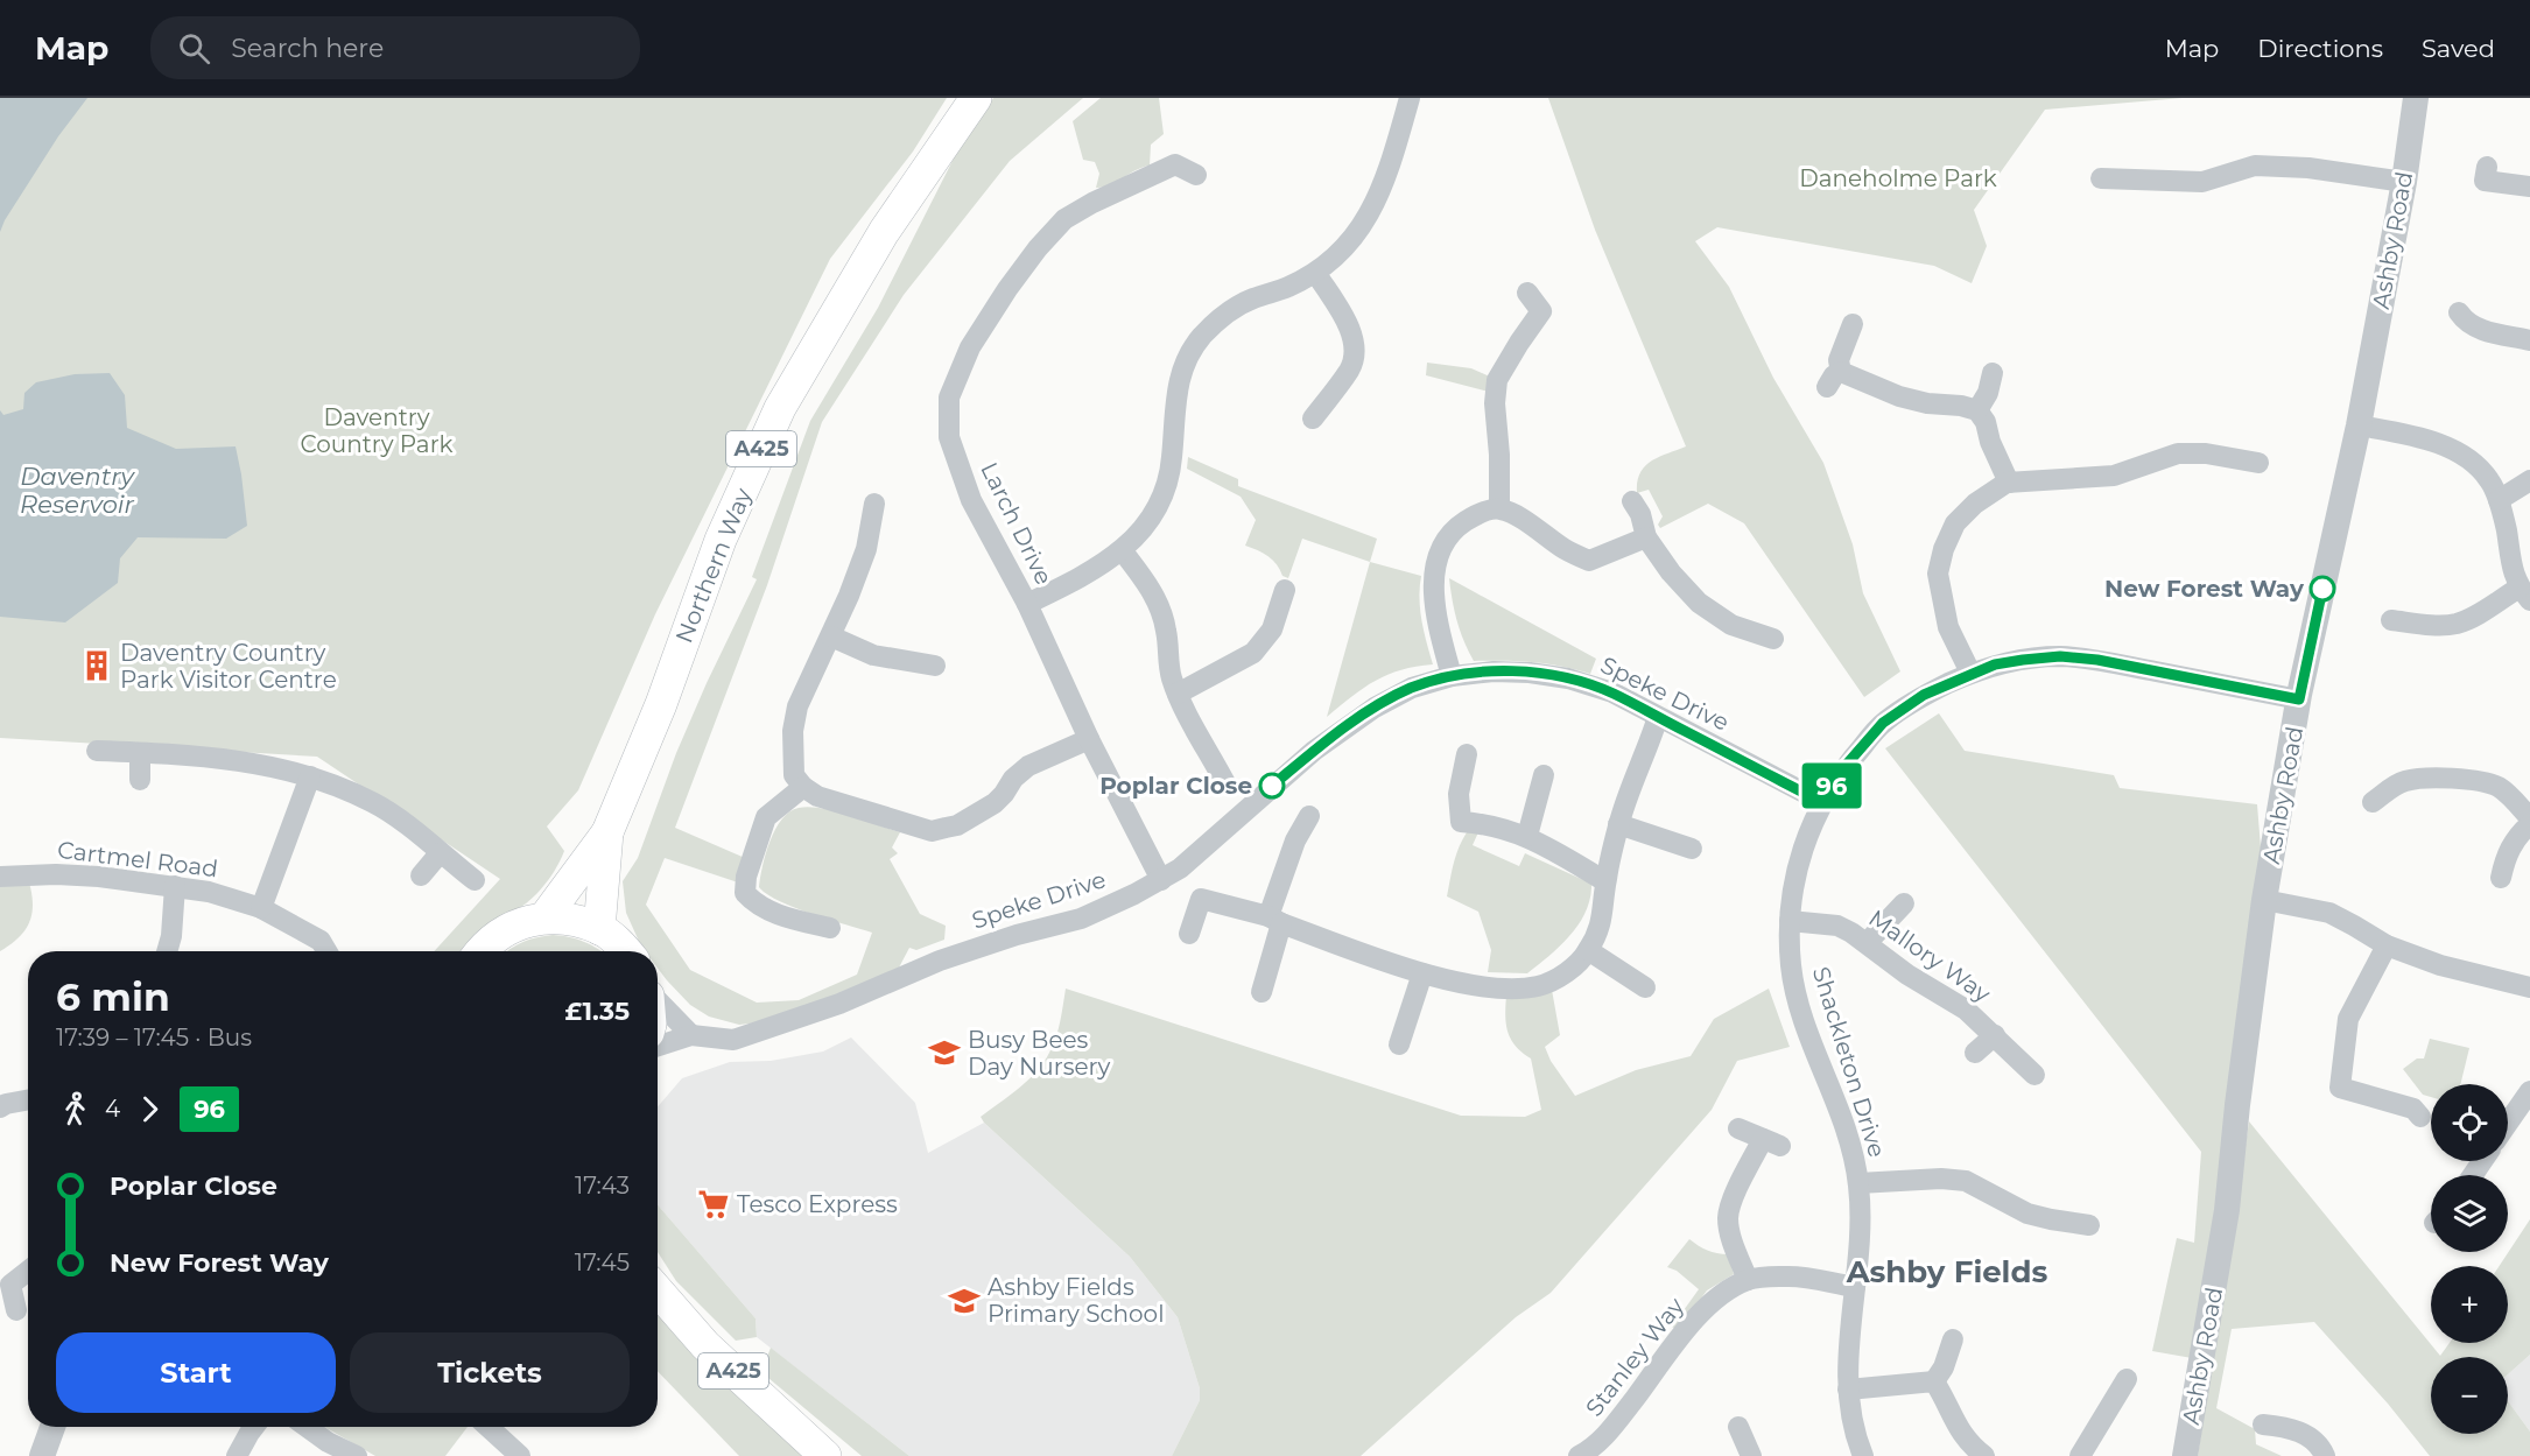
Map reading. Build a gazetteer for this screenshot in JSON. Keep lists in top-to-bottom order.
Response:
{
  "streets": {
    "main road": ["A425", "Northern Way"],
    "street": [
      "Ashby Road",
      "Larch Drive",
      "Speke Drive",
      "Cartmel Road",
      "Mallory Way",
      "Shackleton Drive",
      "Stanley Way"
    ]
  },
  "crossings": [
    ["Ashby Road", "Shackleton Drive"],
    ["A425", "Northern Way"],
    ["Larch Drive", "Speke Drive"],
    ["Speke Drive", "Shackleton Drive"],
    ["Mallory Way", "Shackleton Drive"],
    ["Shackleton Drive", "Stanley Way"]
  ],
  "districts": ["Ashby Fields"],
  "water": ["Daventry Reservoir"],
  "parks": ["Daneholme Park", "Daventry Country Park"],
  "places": {
    "other": ["New Forest Way", "Poplar Close"],
    "building": ["Daventry Country Park Visitor Centre"],
    "school or university": ["Busy Bees Day Nursery", "Ashby Fields Primary School"],
    "supermarket": ["Tesco Express"]
  },
  "lines": ["bus line 96"],
  "page": {
    "header": "Map",
    "search": "Search here",
    "nav": ["Map", "Directions", "Saved"],
    "on_map": "96",
    "heading": ["6 min", "17:39 – 17:45 · Bus", "£1.35"],
    "legs": ["4", "96"],
    "map_buttons": ["+", "−"],
    "list": [
      {
        "name": "Poplar Close",
        "value": "17:43"
      },
      {
        "name": "New Forest Way",
        "value": "17:45"
      }
    ],
    "buttons": ["Start", "Tickets"]
  }
}
